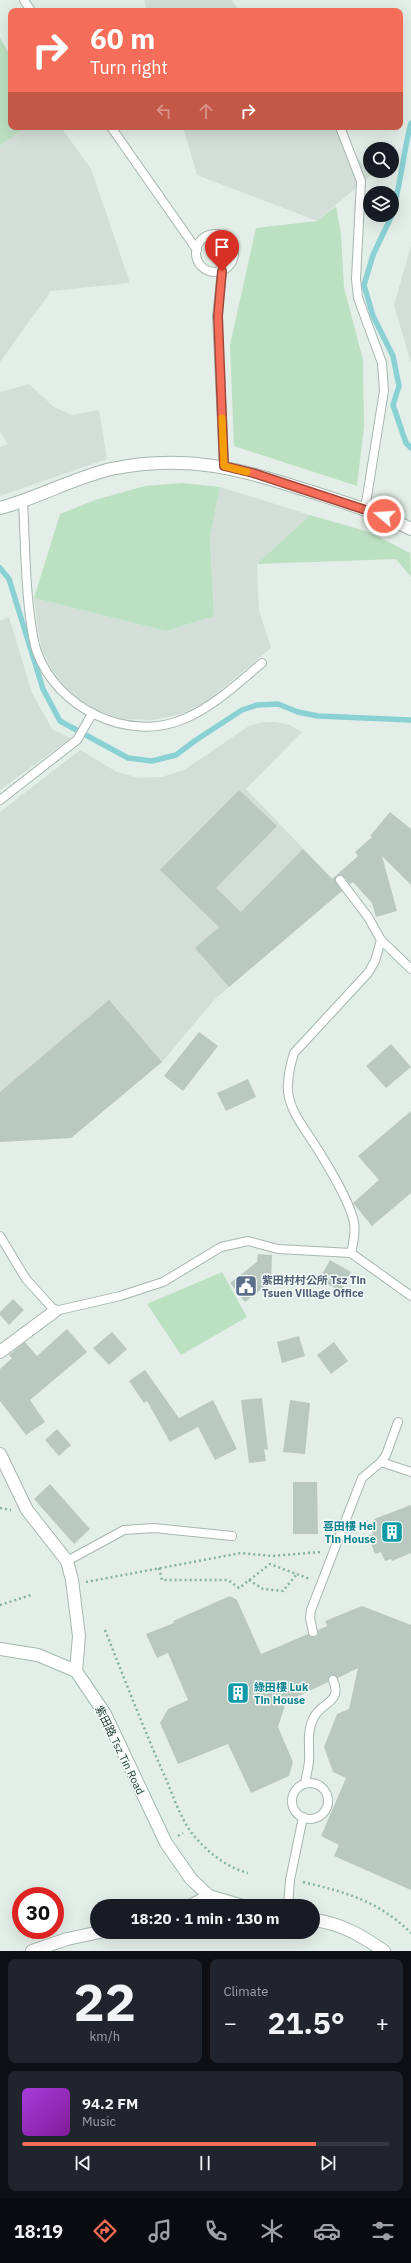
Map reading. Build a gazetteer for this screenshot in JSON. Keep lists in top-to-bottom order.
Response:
{
  "streets": {
    "street": ["紫田路 Tsz Tin Road"]
  },
  "places": {
    "public building": ["紫田村村公所 Tsz Tin Tsuen Village Office"],
    "building": ["喜田樓 Hei Tin House", "綠田樓 Luk Tin House"]
  },
  "page": {
    "turn": ["60 m", "Turn right"],
    "limit": "30",
    "trip": "18:20 · 1 min · 130 m",
    "tile": [
      ["22", "km/h"],
      "Climate"
    ],
    "heat": ["−", "21.5°", "+"],
    "song": ["94.2 FM", "Music"],
    "tabs": "18:19"
  }
}
